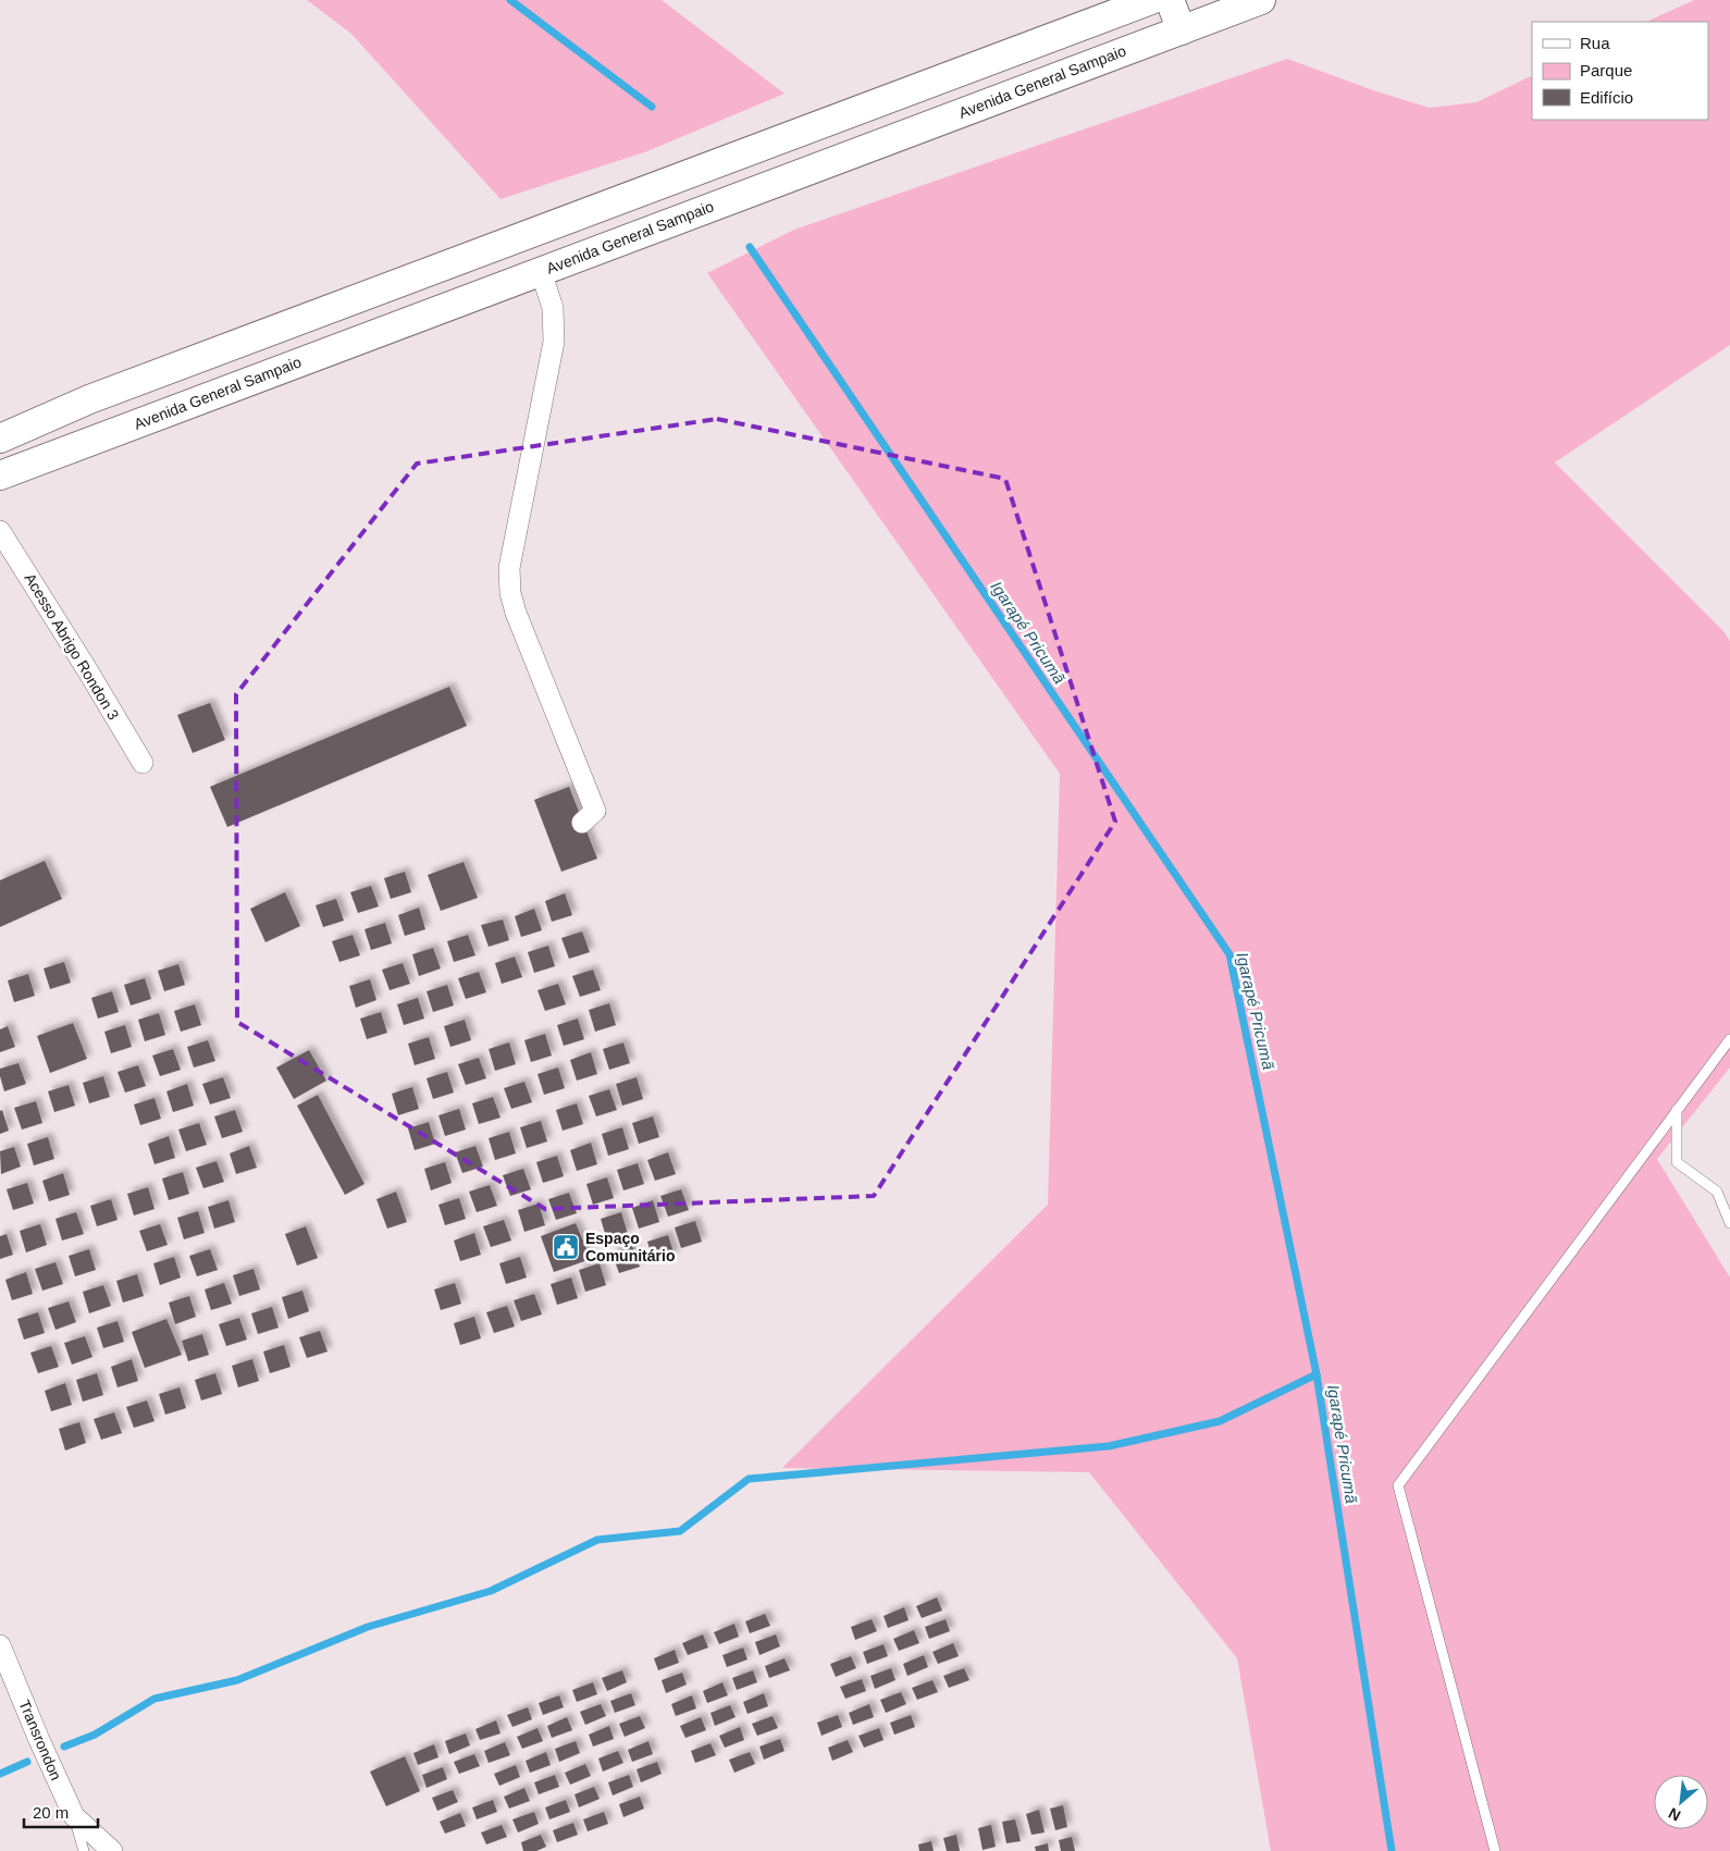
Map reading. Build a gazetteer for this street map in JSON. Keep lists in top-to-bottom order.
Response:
{
  "streets": {
    "street": ["Avenida General Sampaio", "Acesso Abrigo Rondon 3", "Transrondon"]
  },
  "water": ["Igarapé Pricumã"],
  "places": {
    "public building": ["Espaço Comunitário"]
  },
  "legend": ["Rua", "Parque", "Edifício"],
  "scale_bar": "20 m",
  "north": "bottom left"
}
